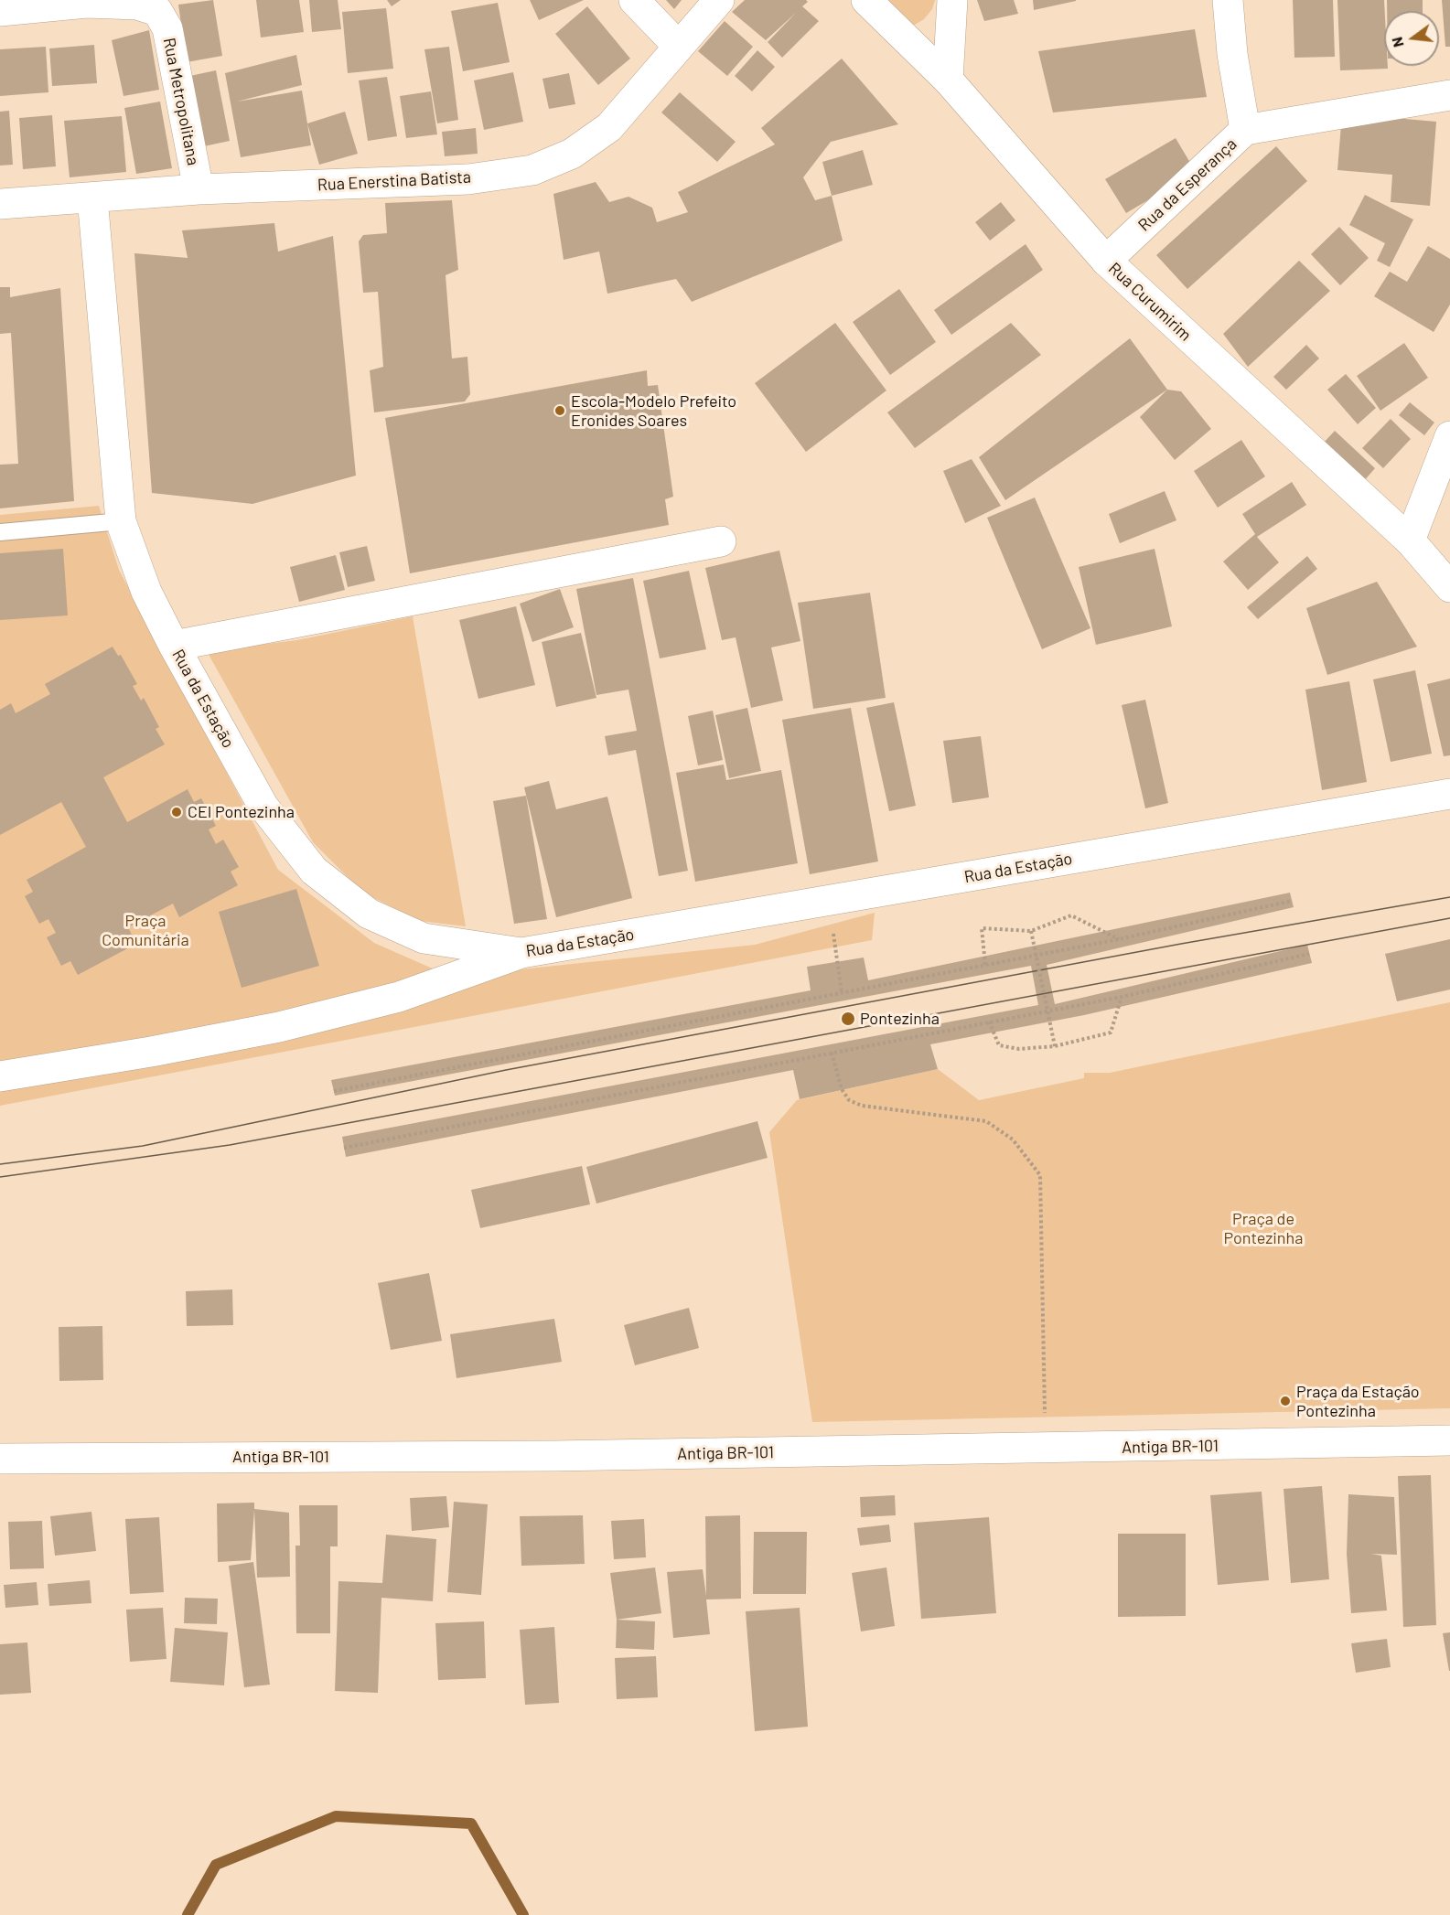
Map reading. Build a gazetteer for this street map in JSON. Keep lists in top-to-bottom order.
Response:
{
  "streets": {
    "street": [
      "Rua Metropolitana",
      "Rua Enerstina Batista",
      "Rua da Esperança",
      "Rua Curumirim",
      "Rua da Estação",
      "Antiga BR-101"
    ]
  },
  "crossings": [
    ["Rua Metropolitana", "Rua Enerstina Batista"],
    ["Rua Enerstina Batista", "Rua da Estação"],
    ["Rua da Esperança", "Rua Curumirim"]
  ],
  "parks": ["Praça Comunitária", "Praça de Pontezinha"],
  "places": [
    "Escola-Modelo Prefeito Eronides Soares",
    "CEI Pontezinha",
    "Pontezinha",
    "Praça da Estação Pontezinha"
  ],
  "north": "left"
}
